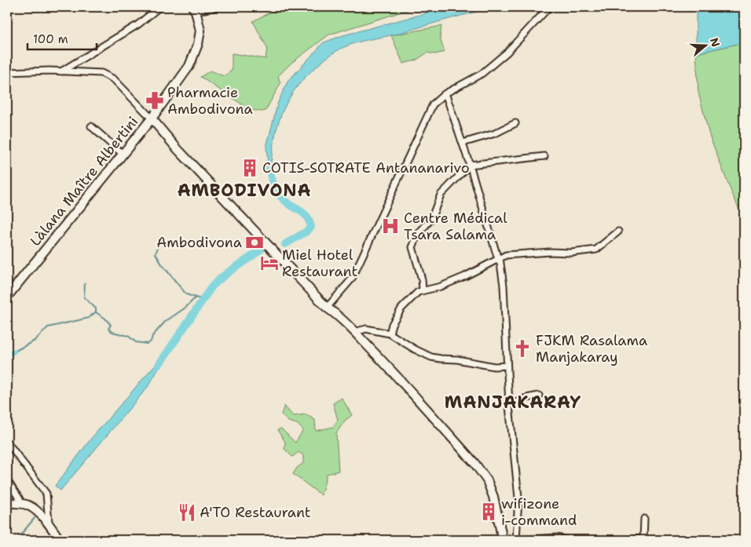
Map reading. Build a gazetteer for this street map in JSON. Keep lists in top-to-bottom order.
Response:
{
  "streets": {
    "main road": ["Làlana Maître Albertini"]
  },
  "districts": ["AMBODIVONA", "MANJAKARAY"],
  "places": {
    "pharmacy": ["Pharmacie Ambodivona"],
    "building": ["COTIS-SOTRATE Antananarivo", "wifizone i-command"],
    "hospital": ["Centre Médical Tsara Salama"],
    "bank": ["Ambodivona"],
    "hotel": ["Miel Hotel Restaurant"],
    "church": ["FJKM Rasalama Manjakaray"],
    "restaurant": ["A'TO Restaurant"]
  },
  "scale_bar": "100 m",
  "north": "right"
}
